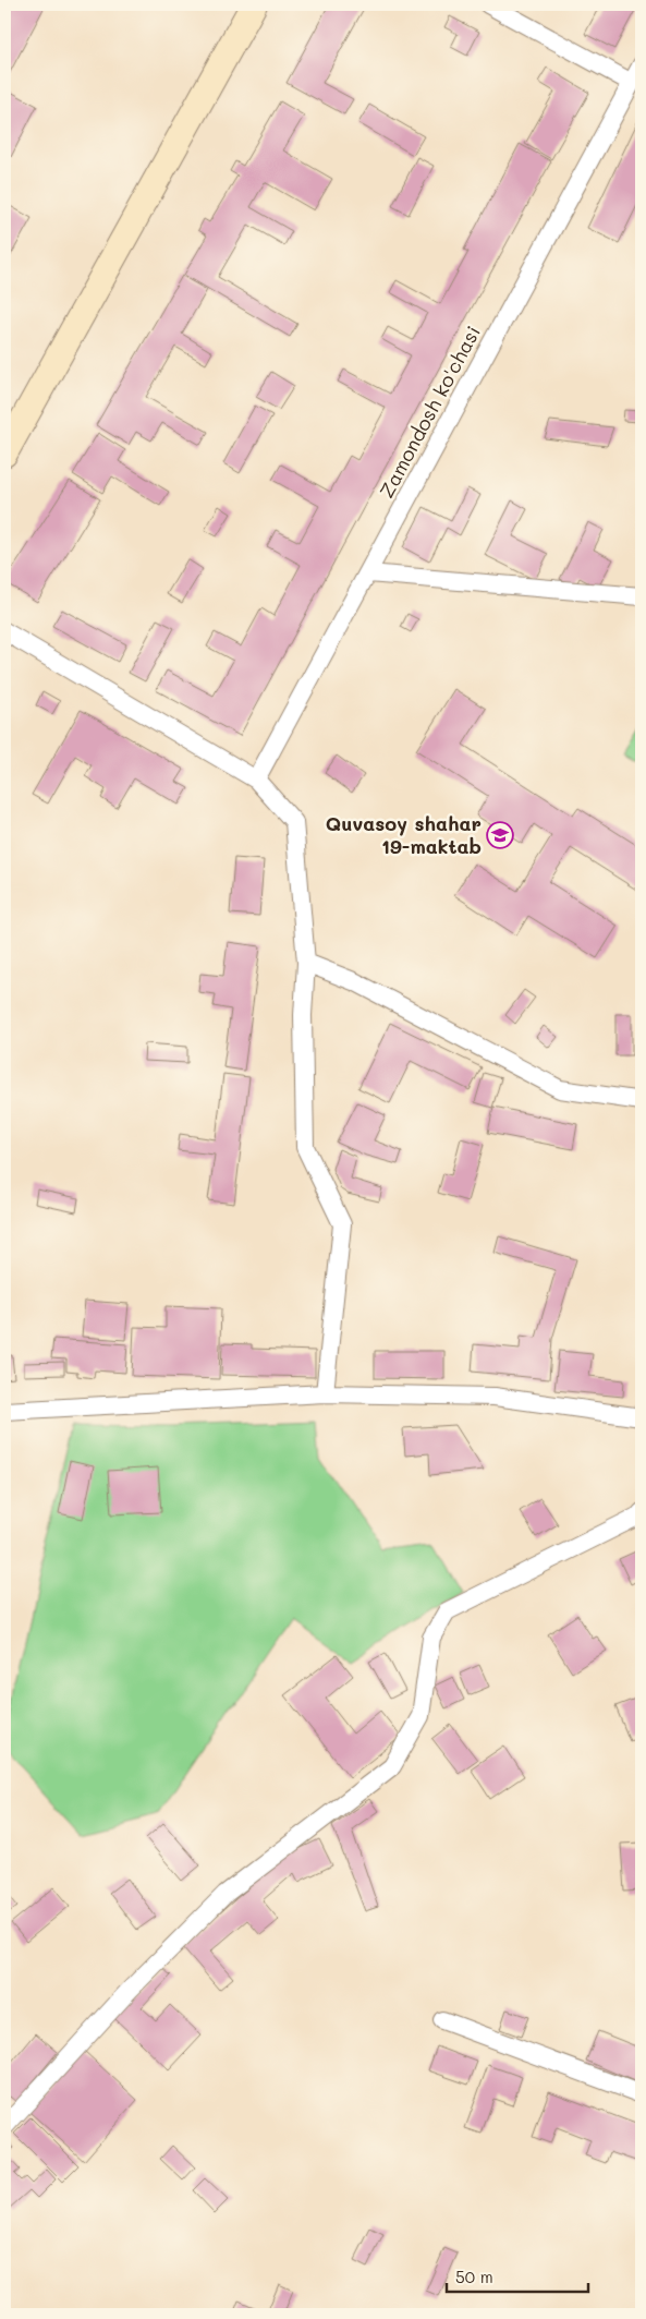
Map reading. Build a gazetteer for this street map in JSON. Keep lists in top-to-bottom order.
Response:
{
  "streets": {
    "street": ["Zamondosh ko'chasi"]
  },
  "places": {
    "school or university": ["Quvasoy shahar 19-maktab"]
  },
  "scale_bar": "50 m"
}
